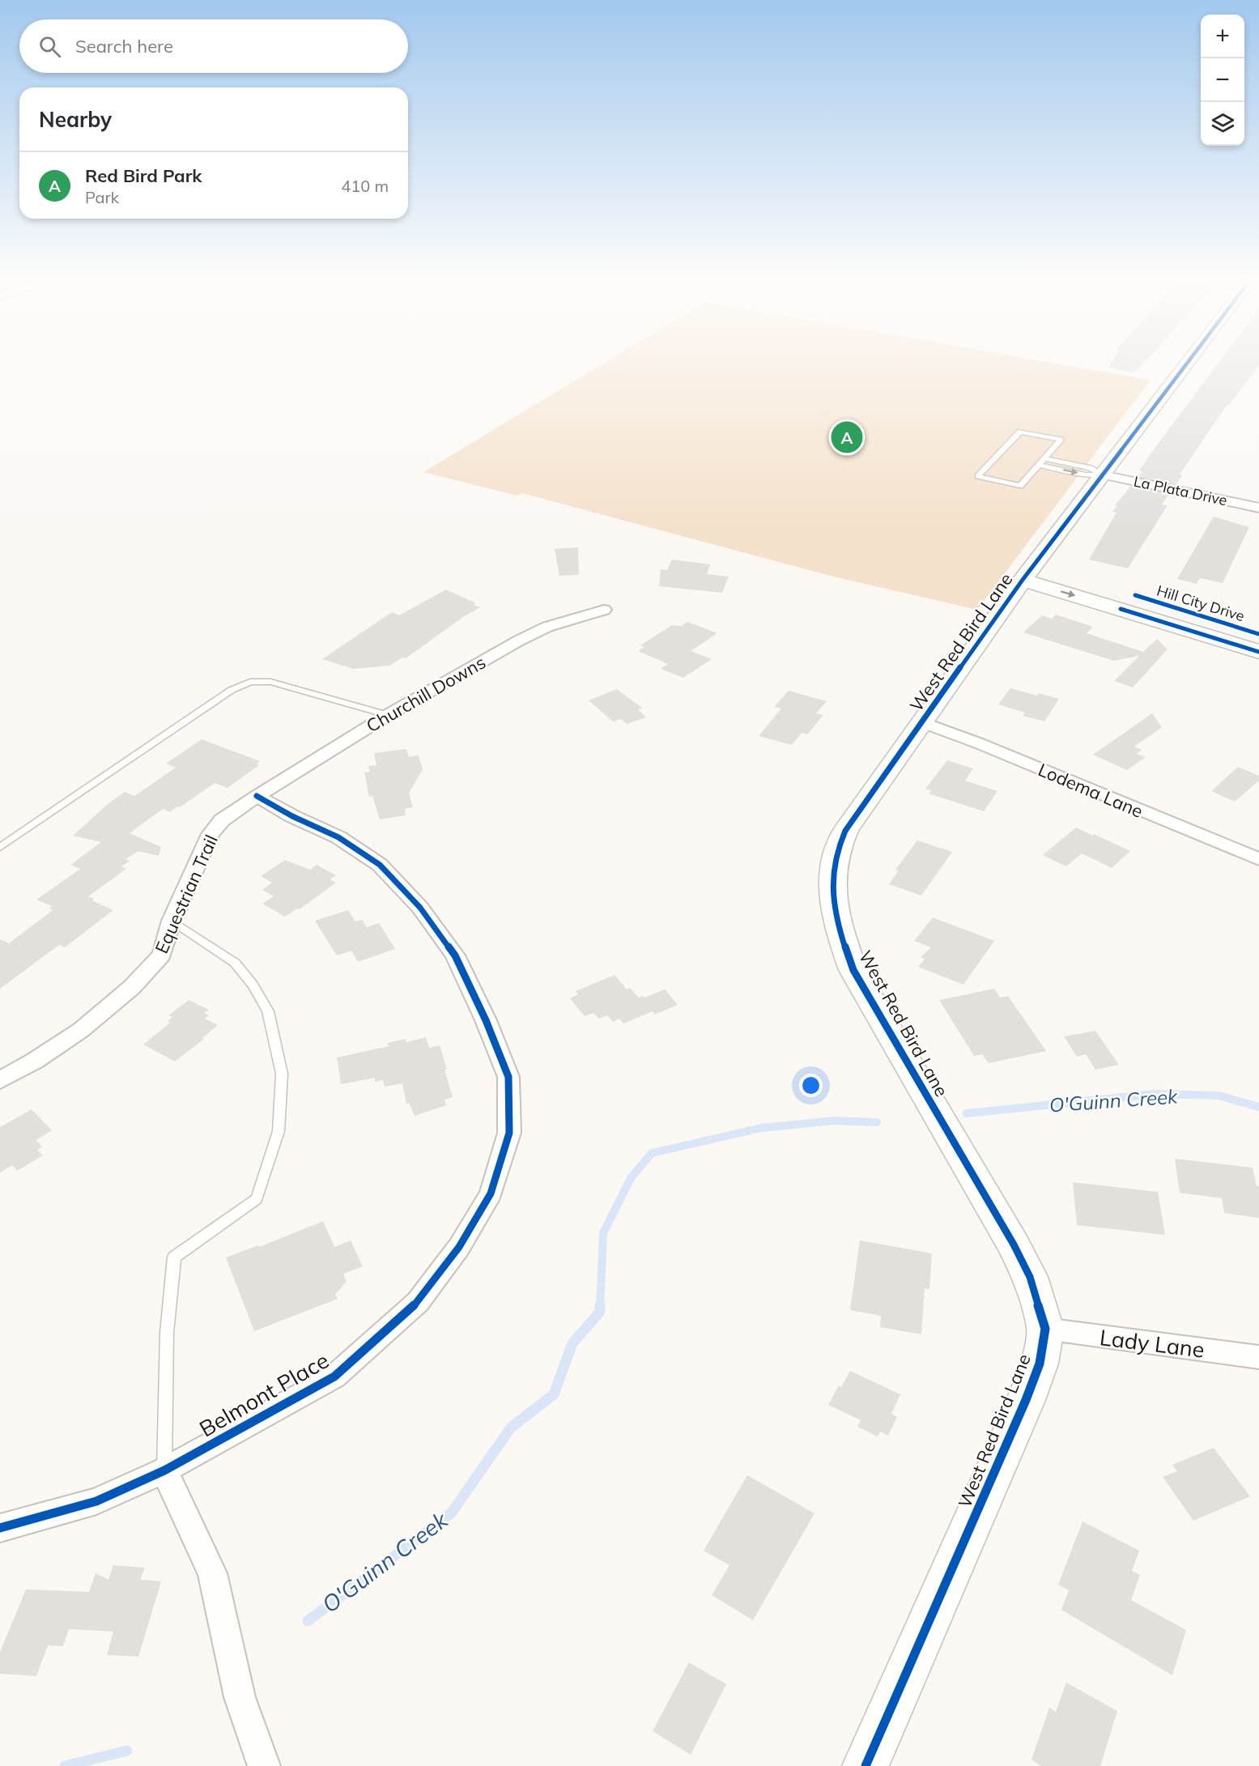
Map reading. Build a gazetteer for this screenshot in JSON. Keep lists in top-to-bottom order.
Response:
{
  "streets": {
    "street": [
      "La Plata Drive",
      "Hill City Drive",
      "West Red Bird Lane",
      "Churchill Downs",
      "Lodema Lane",
      "Equestrian Trail",
      "Lady Lane",
      "Belmont Place"
    ]
  },
  "crossings": [
    ["La Plata Drive", "West Red Bird Lane"],
    ["Hill City Drive", "West Red Bird Lane"],
    ["West Red Bird Lane", "Lodema Lane"],
    ["West Red Bird Lane", "Lady Lane"],
    ["Churchill Downs", "Equestrian Trail"],
    ["Churchill Downs", "Belmont Place"],
    ["Equestrian Trail", "Belmont Place"]
  ],
  "water": ["O'Guinn Creek"],
  "page": {
    "map_buttons": ["+", "−"],
    "search": "Search here",
    "heading": "Nearby",
    "list": [
      {
        "mark": "A",
        "name": "Red Bird Park",
        "note": "Park",
        "value": "410 m"
      }
    ],
    "pins": "A"
  }
}
